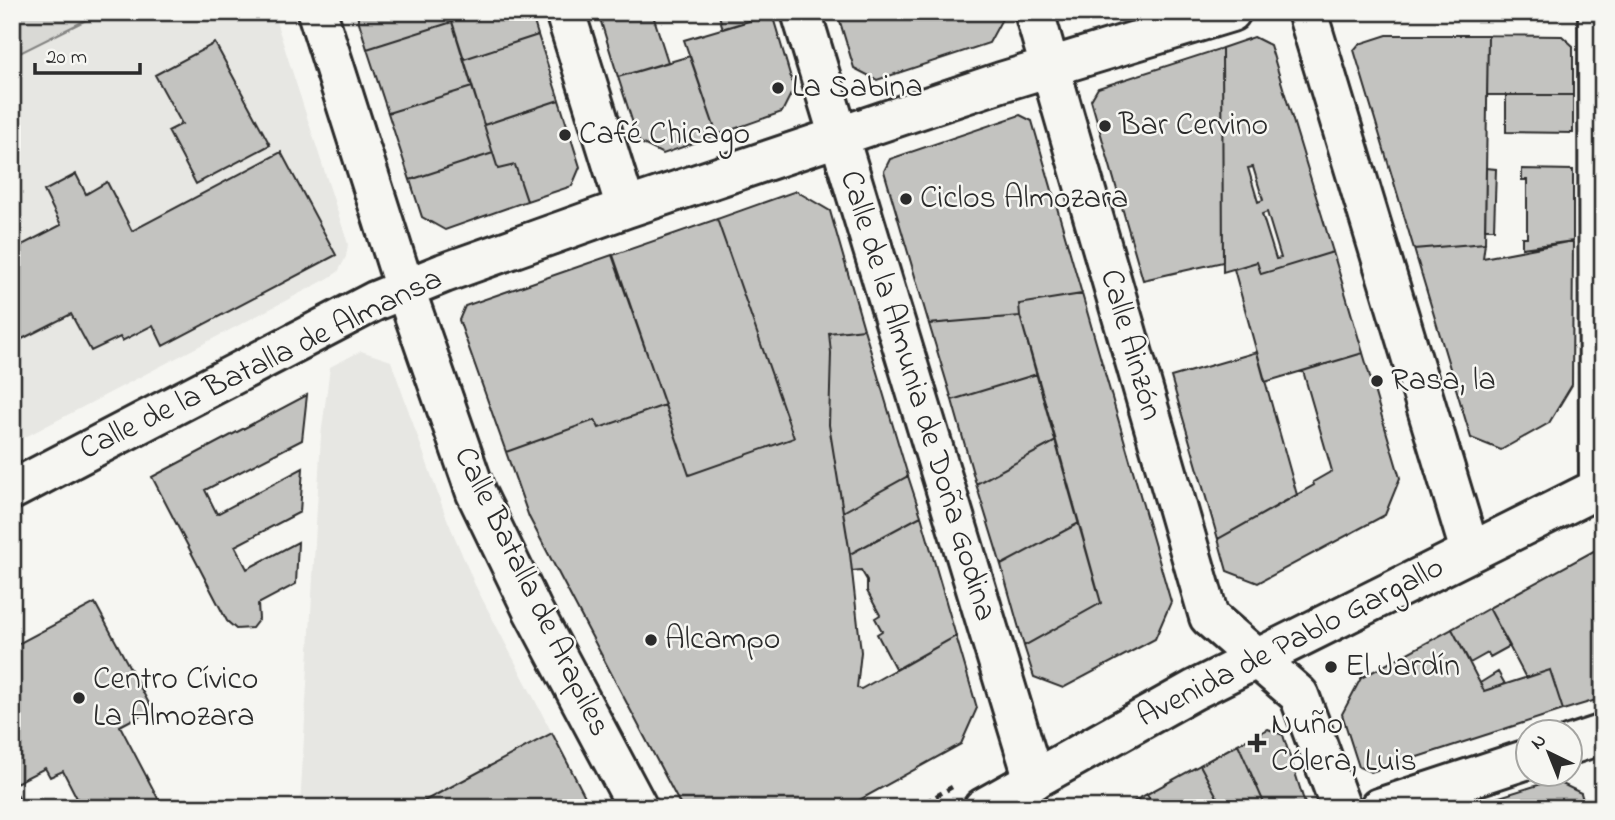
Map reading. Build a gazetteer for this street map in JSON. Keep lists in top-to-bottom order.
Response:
{
  "streets": {
    "street": [
      "Calle Ainzón",
      "Calle de la Batalla de Almansa",
      "Calle de la Almunia de Doña Godina",
      "Calle Batalla de Arapiles",
      "Avenida de Pablo Gargallo"
    ]
  },
  "crossings": [
    ["Calle Ainzón", "Calle de la Batalla de Almansa"],
    ["Calle Ainzón", "Avenida de Pablo Gargallo"],
    ["Calle de la Batalla de Almansa", "Calle de la Almunia de Doña Godina"],
    ["Calle de la Batalla de Almansa", "Calle Batalla de Arapiles"],
    ["Calle de la Almunia de Doña Godina", "Avenida de Pablo Gargallo"]
  ],
  "places": {
    "other": [
      "La Sabina",
      "Bar Cervino",
      "Café Chicago",
      "Ciclos Almozara",
      "Rasa, la",
      "Alcampo",
      "El Jardín",
      "Centro Cívico La Almozara"
    ],
    "health": ["Nuño Cólera, Luis"]
  },
  "scale_bar": "20 m",
  "north": "top left"
}
